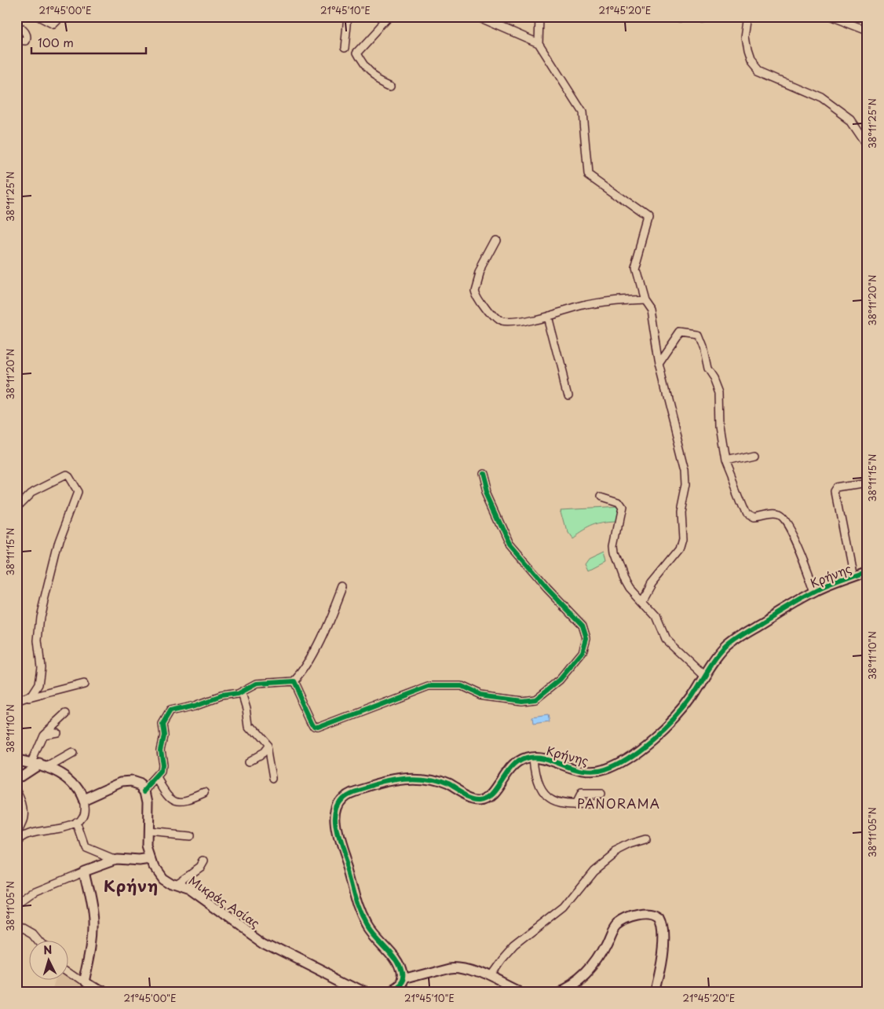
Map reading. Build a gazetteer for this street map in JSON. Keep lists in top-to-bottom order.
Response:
{
  "streets": {
    "street": ["Κρήνης", "Μικράς Ασίας"]
  },
  "districts": ["PANORAMA", "Κρήνη"],
  "scale_bar": "100 m",
  "north": "top",
  "coordinates": [
    "21°45'00\"E",
    "21°45'10\"E",
    "21°45'20\"E",
    "38°11'25\"N",
    "38°11'20\"N",
    "38°11'15\"N",
    "38°11'10\"N",
    "38°11'05\"N"
  ]
}
